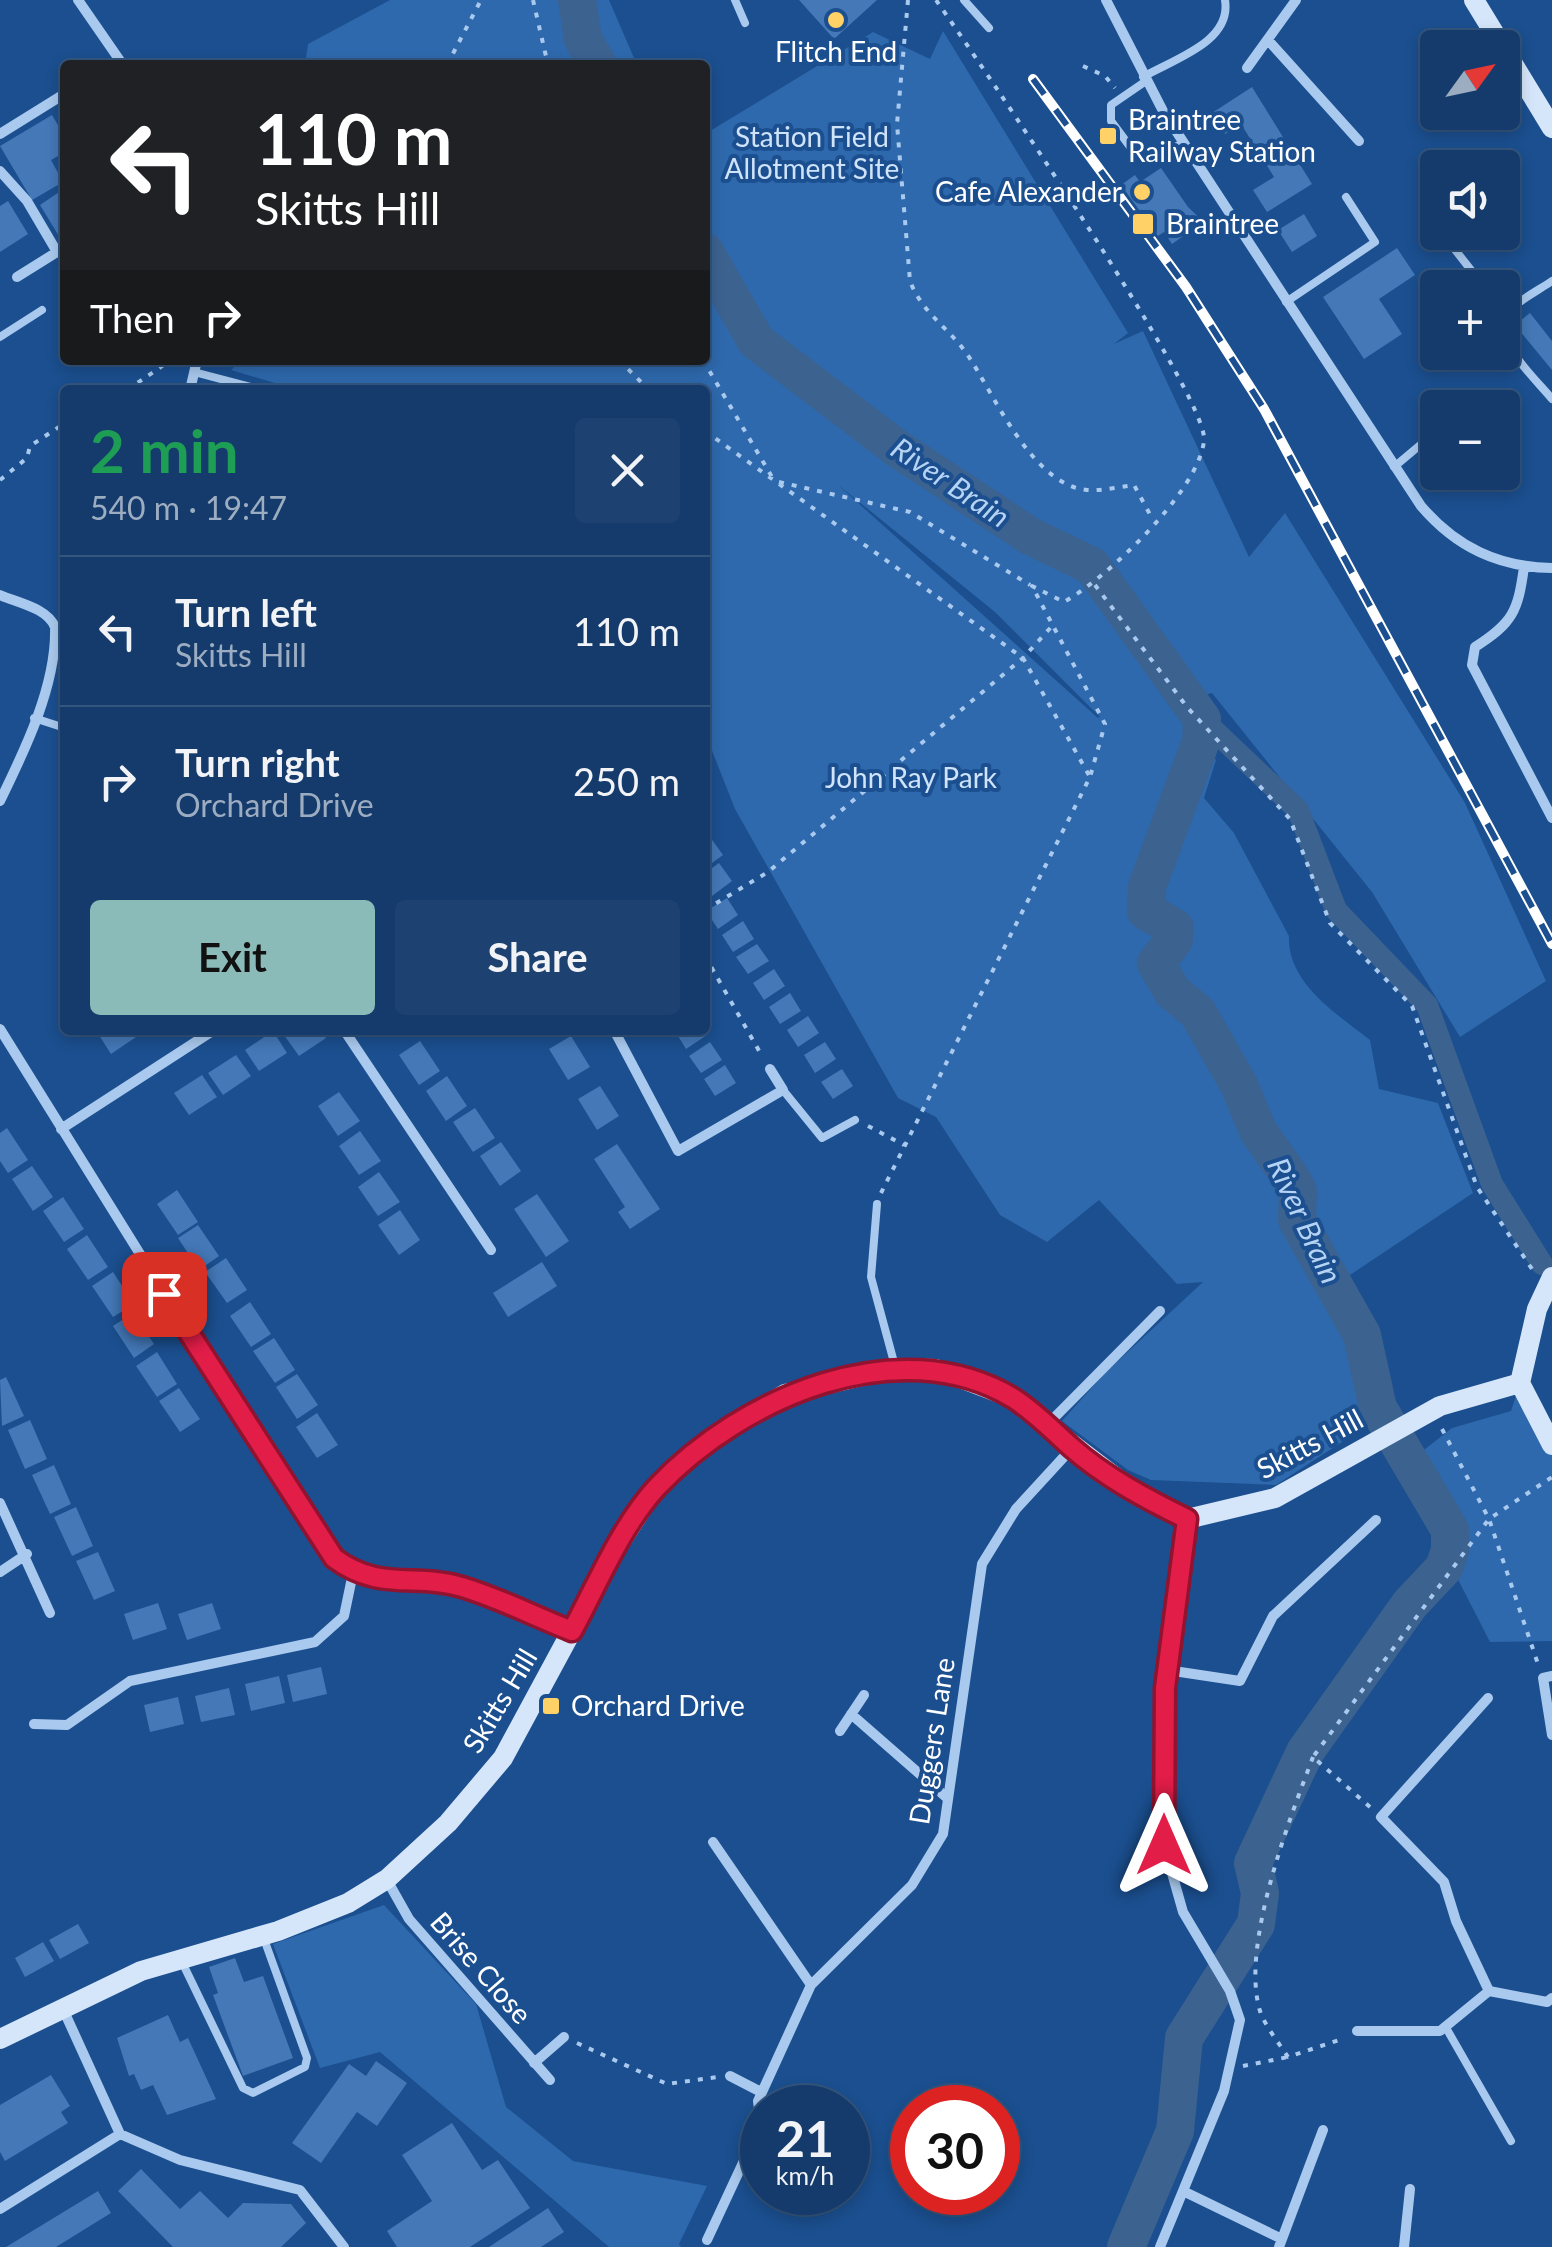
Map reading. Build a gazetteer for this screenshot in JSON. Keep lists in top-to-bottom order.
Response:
{
  "streets": {
    "street": ["Skitts Hill", "Duggers Lane", "Brise Close"]
  },
  "crossings": [
    ["Skitts Hill", "Duggers Lane"],
    ["Skitts Hill", "Brise Close"]
  ],
  "water": ["River Brain"],
  "parks": ["Station Field Allotment Site", "John Ray Park"],
  "places": {
    "other": ["Flitch End", "Cafe Alexander"],
    "transit": ["Braintree Railway Station", "Braintree", "Orchard Drive"]
  },
  "north": "top right",
  "page": {
    "map_buttons": ["+", "−"],
    "turn": ["110 m", "Skitts Hill"],
    "then": "Then",
    "heading": ["2 min", "540 m · 19:47"],
    "list": [
      {
        "name": "Turn left",
        "note": "Skitts Hill",
        "value": "110 m"
      },
      {
        "name": "Turn right",
        "note": "Orchard Drive",
        "value": "250 m"
      }
    ],
    "buttons": ["Exit", "Share"],
    "speed": "21 km/h",
    "limit": "30"
  }
}
